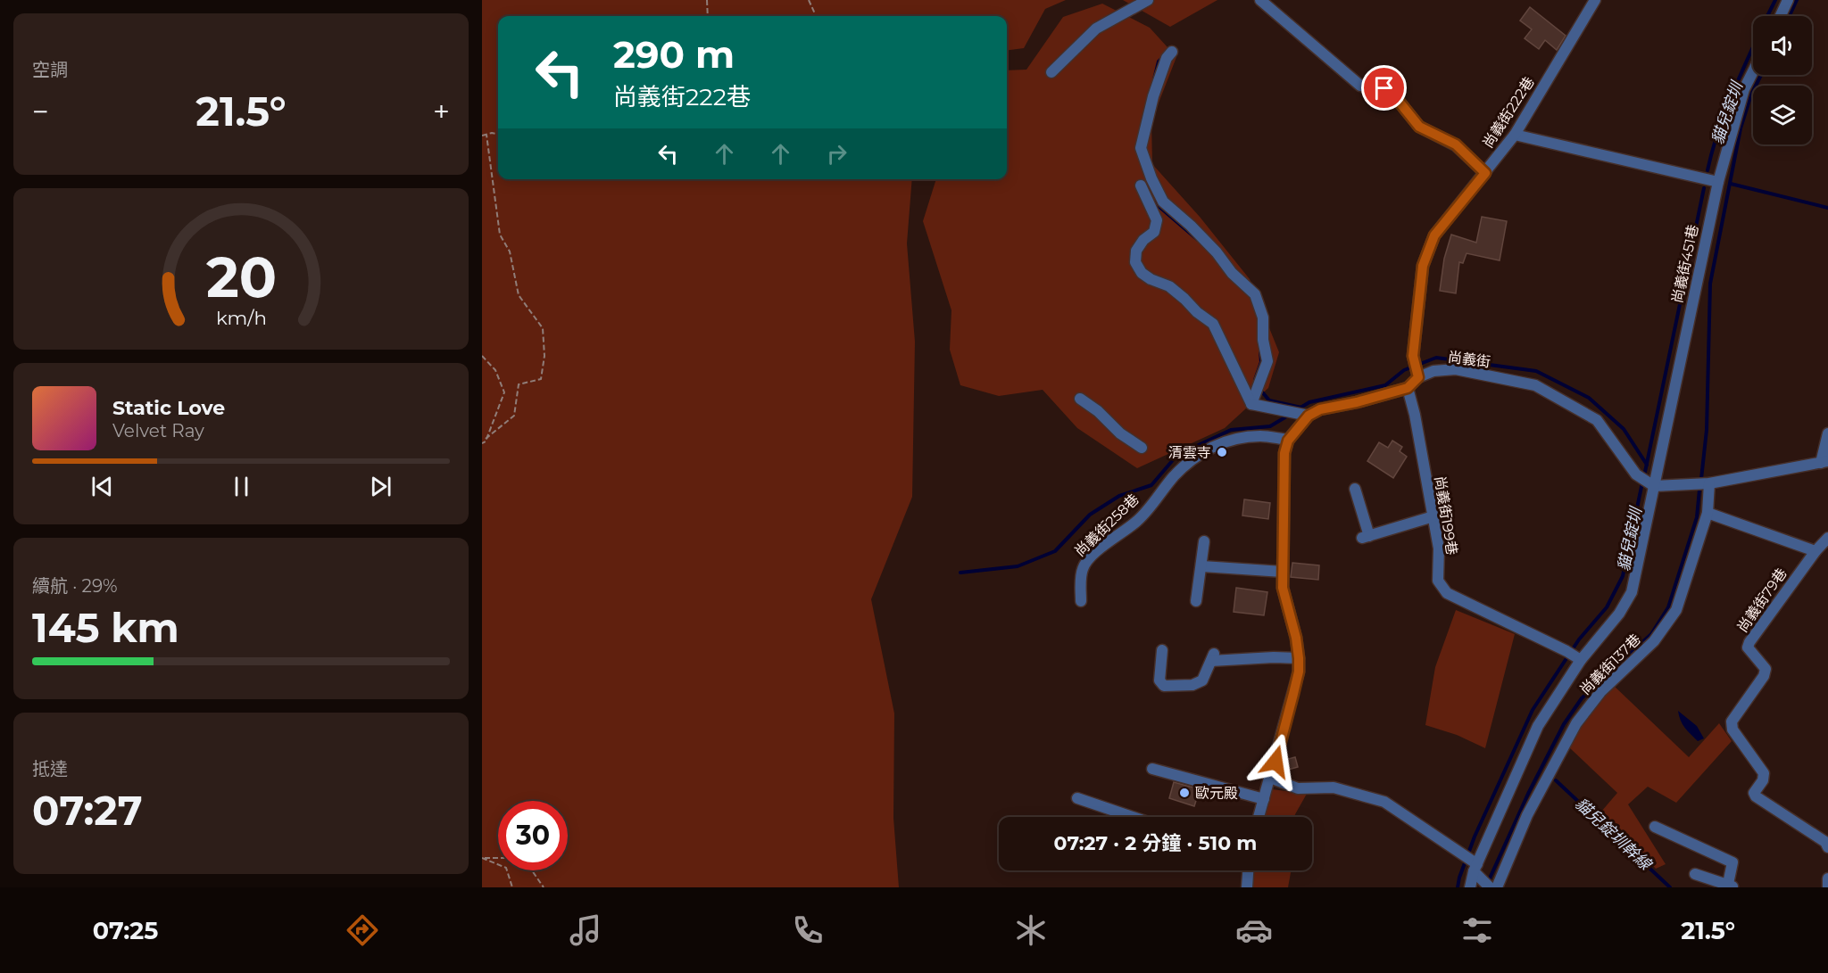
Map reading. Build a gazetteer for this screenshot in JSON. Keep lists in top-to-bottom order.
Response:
{
  "streets": {
    "street": [
      "尚義街222巷",
      "尚義街451巷",
      "尚義街",
      "尚義街199巷",
      "尚義街258巷",
      "尚義街79巷",
      "尚義街137巷"
    ]
  },
  "crossings": [
    ["尚義街222巷", "尚義街"],
    ["尚義街451巷", "尚義街"],
    ["尚義街451巷", "尚義街137巷"],
    ["尚義街", "尚義街199巷"],
    ["尚義街", "尚義街137巷"],
    ["尚義街199巷", "尚義街137巷"]
  ],
  "water": ["貓兒錠圳", "貓兒錠圳幹線"],
  "places": ["清雲寺", "歐元殿"],
  "page": {
    "tile": [
      "空調",
      ["續航 · 29%", "145 km"],
      ["抵達", "07:27"]
    ],
    "turn": ["290 m", "尚義街222巷"],
    "heat": ["−", "21.5°", "+"],
    "song": ["Static Love", "Velvet Ray"],
    "limit": "30",
    "trip": "07:27 · 2 分鐘 · 510 m",
    "tabs": ["07:25", "21.5°"],
    "gauge": ["20", "km/h"]
  }
}
